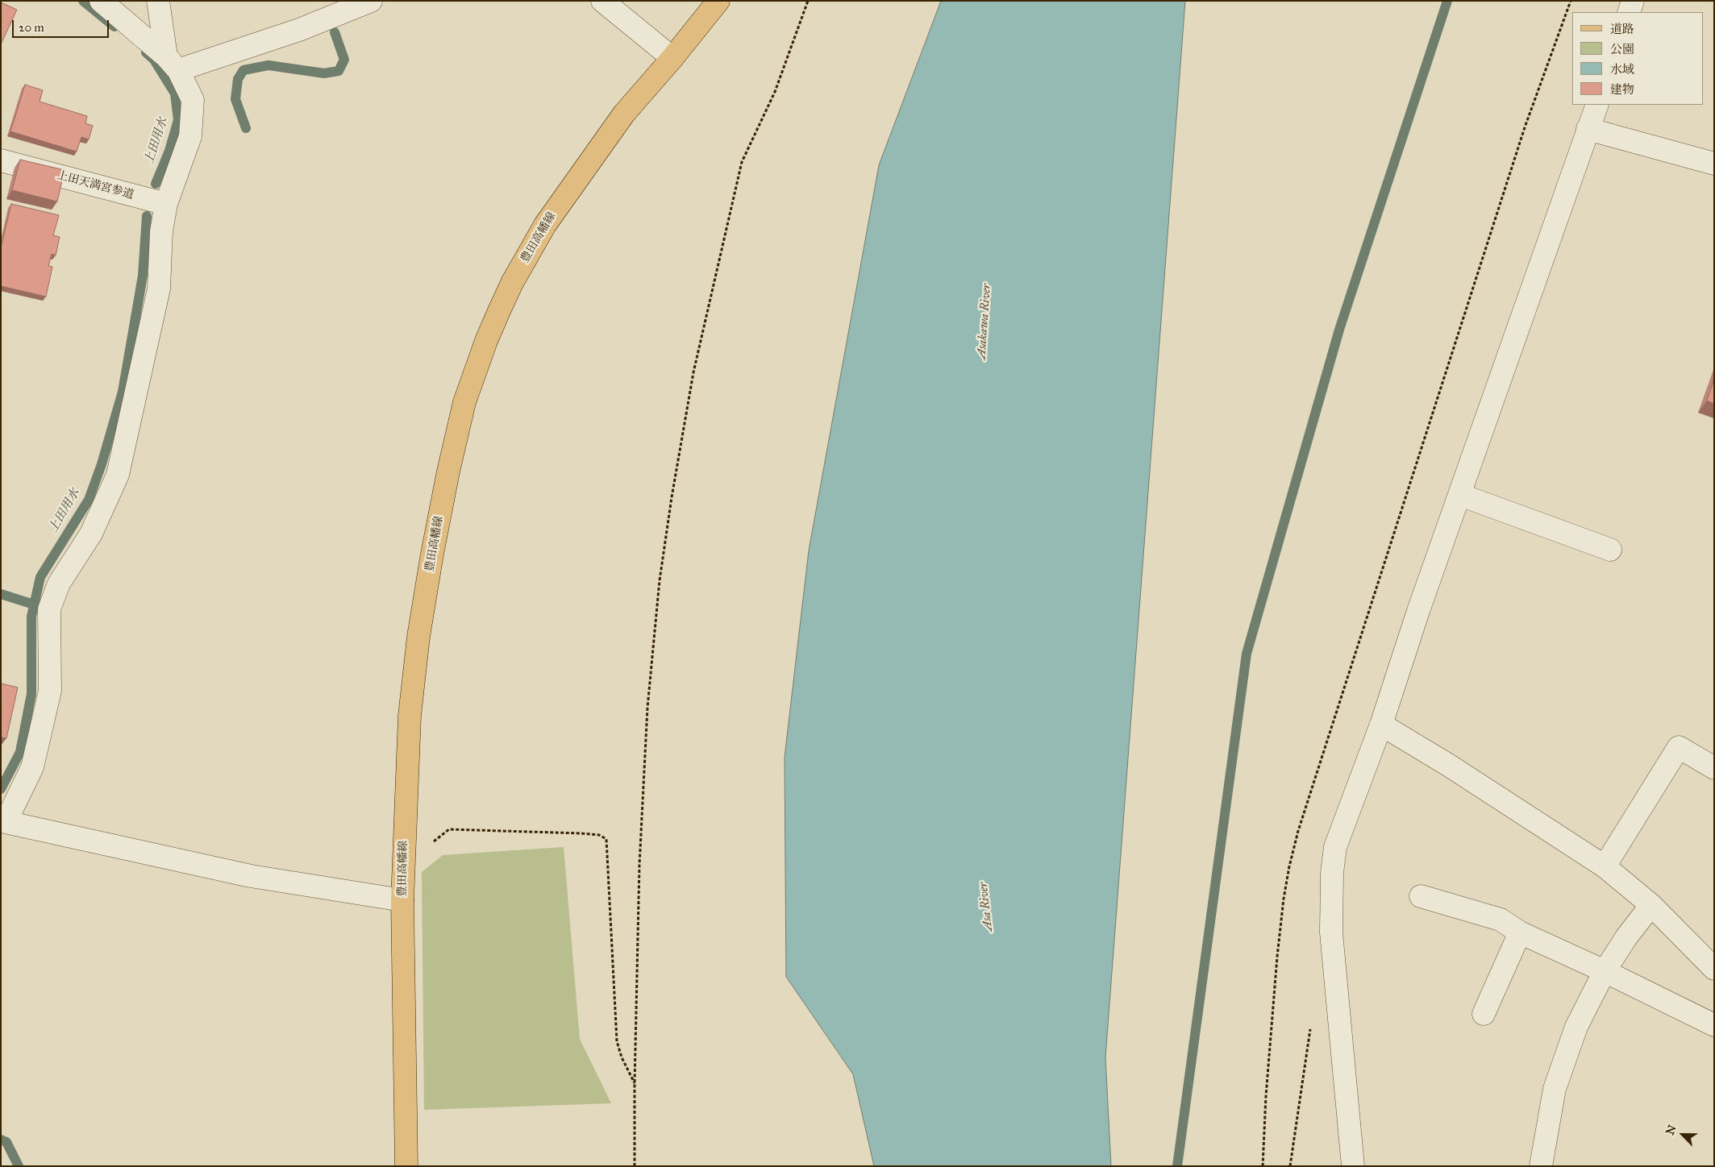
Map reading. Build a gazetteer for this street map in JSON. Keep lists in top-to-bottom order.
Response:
{
  "streets": {
    "main road": ["豊田高幡線"],
    "street": ["上田天満宮参道"]
  },
  "water": ["上田用水", "Asakawa River", "Asa River"],
  "legend": [
    "道路",
    "公園",
    "水域",
    "建物"
  ],
  "scale_bar": "20 m",
  "north": "top left"
}
